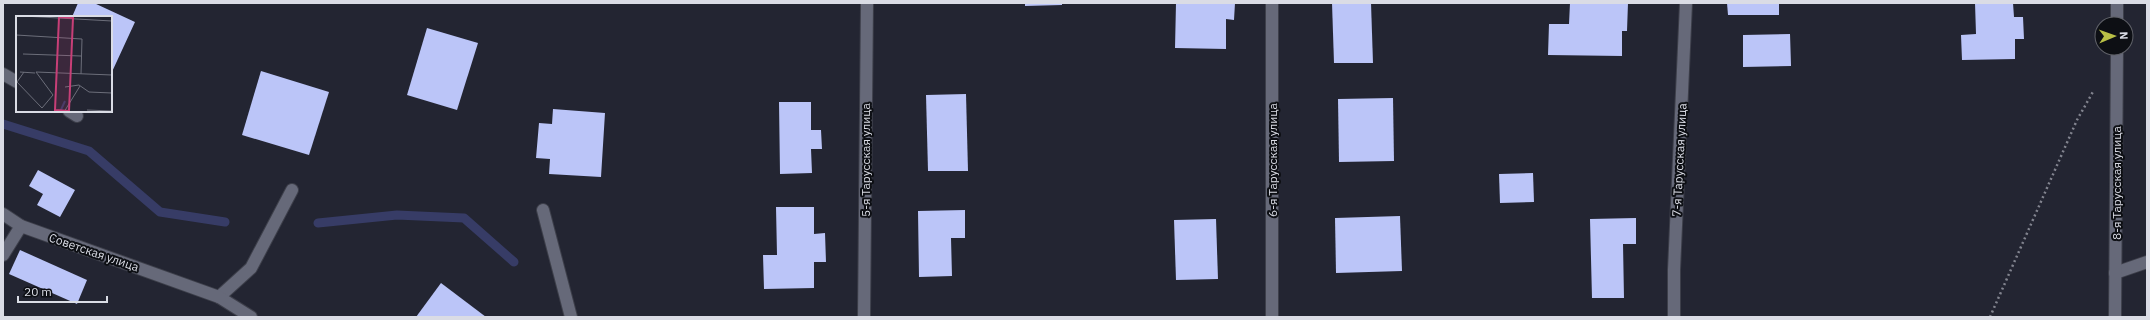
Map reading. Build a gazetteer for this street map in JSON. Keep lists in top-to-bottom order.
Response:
{
  "streets": {
    "street": [
      "5-я Тарусская улица",
      "6-я Тарусская улица",
      "7-я Тарусская улица",
      "8-я Тарусская улица",
      "Советская улица"
    ]
  },
  "scale_bar": "20 m",
  "north": "right"
}
